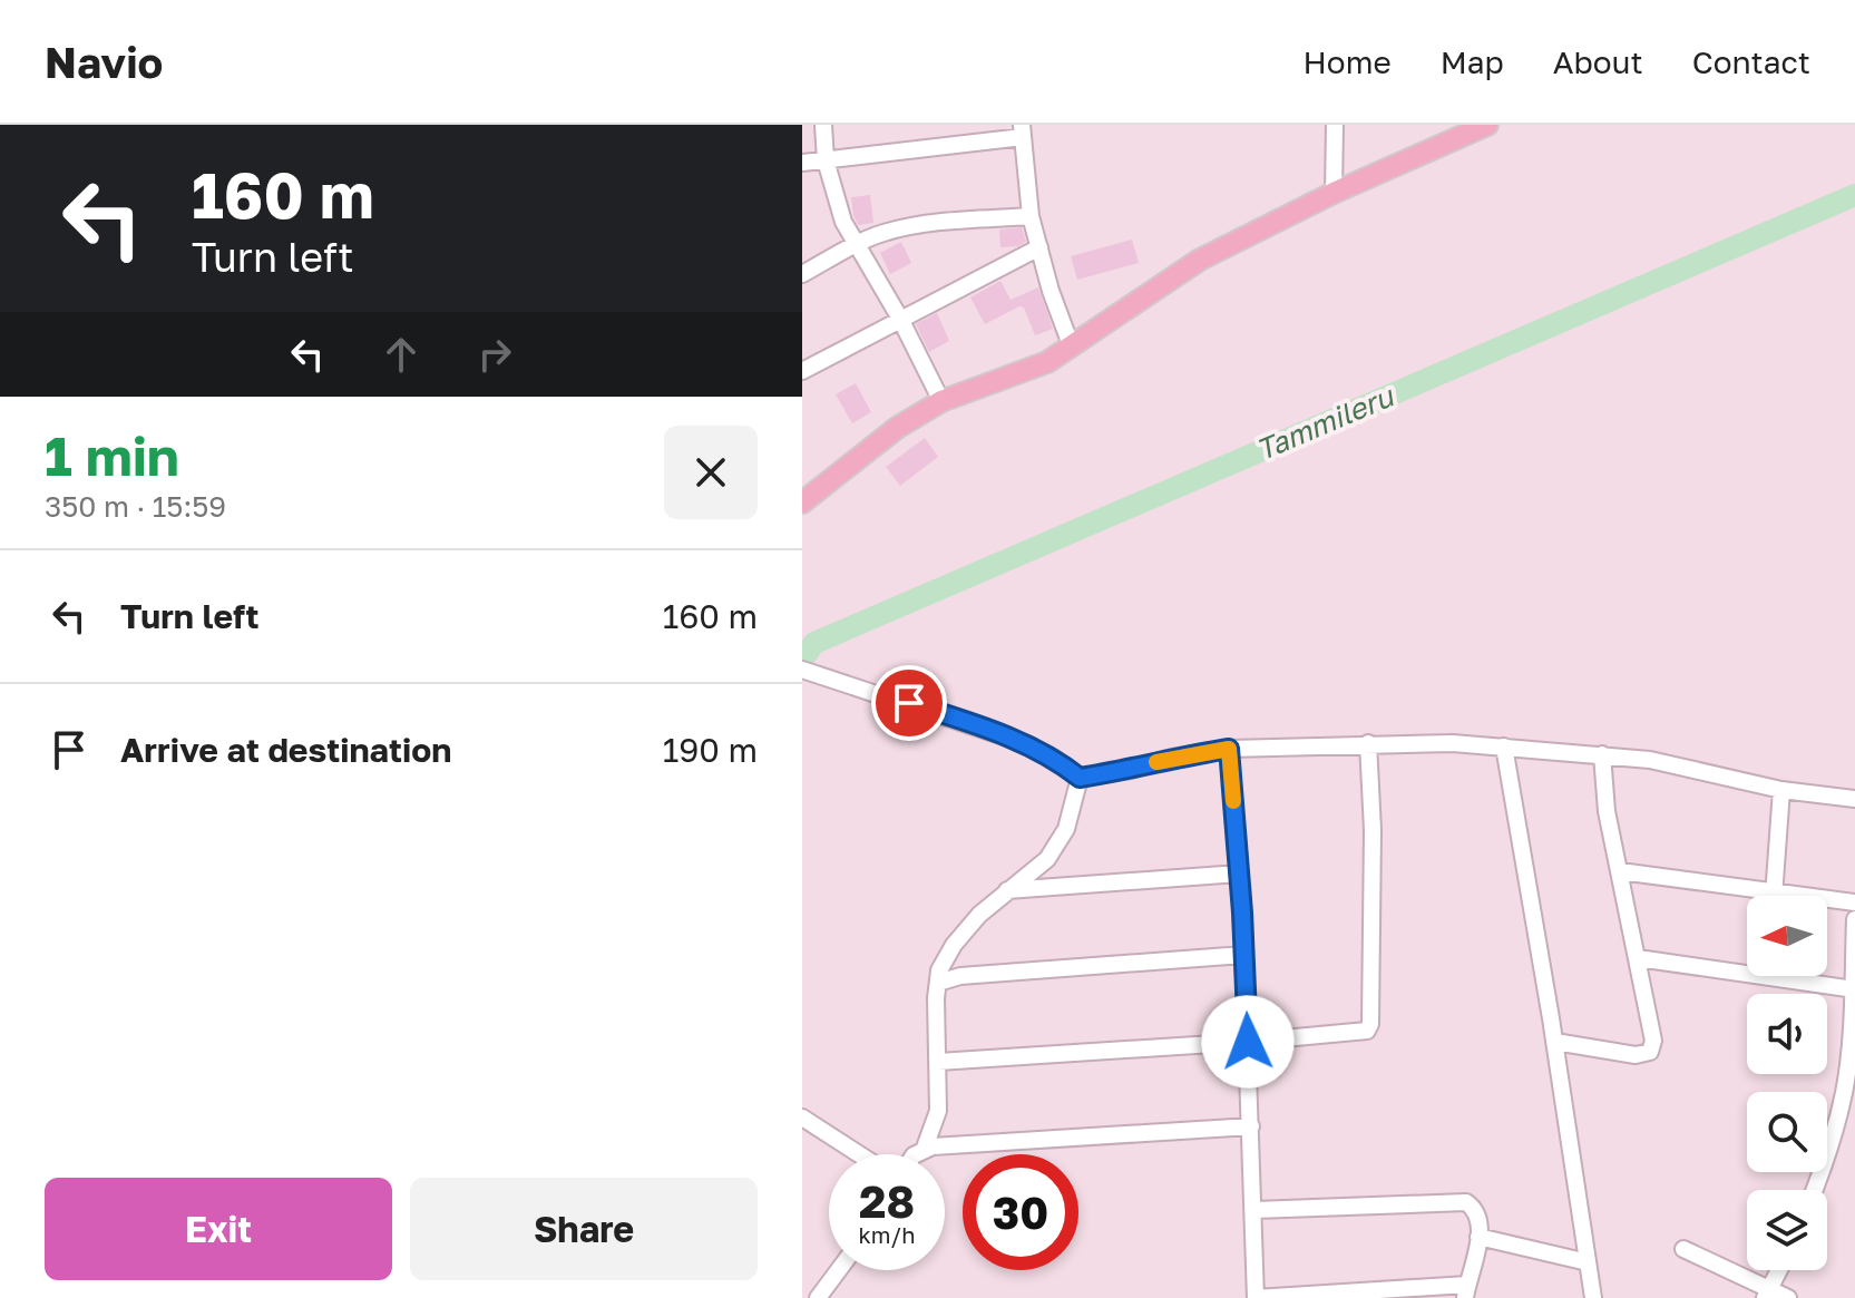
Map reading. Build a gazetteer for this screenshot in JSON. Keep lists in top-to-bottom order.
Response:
{
  "water": ["Tammileru"],
  "north": "left",
  "page": {
    "header": "Navio",
    "nav": [
      "Home",
      "Map",
      "About",
      "Contact"
    ],
    "turn": ["160 m", "Turn left"],
    "heading": ["1 min", "350 m · 15:59"],
    "list": [
      {
        "name": "Turn left",
        "value": "160 m"
      },
      {
        "name": "Arrive at destination",
        "value": "190 m"
      }
    ],
    "speed": "28 km/h",
    "limit": "30",
    "buttons": ["Exit", "Share"]
  }
}
